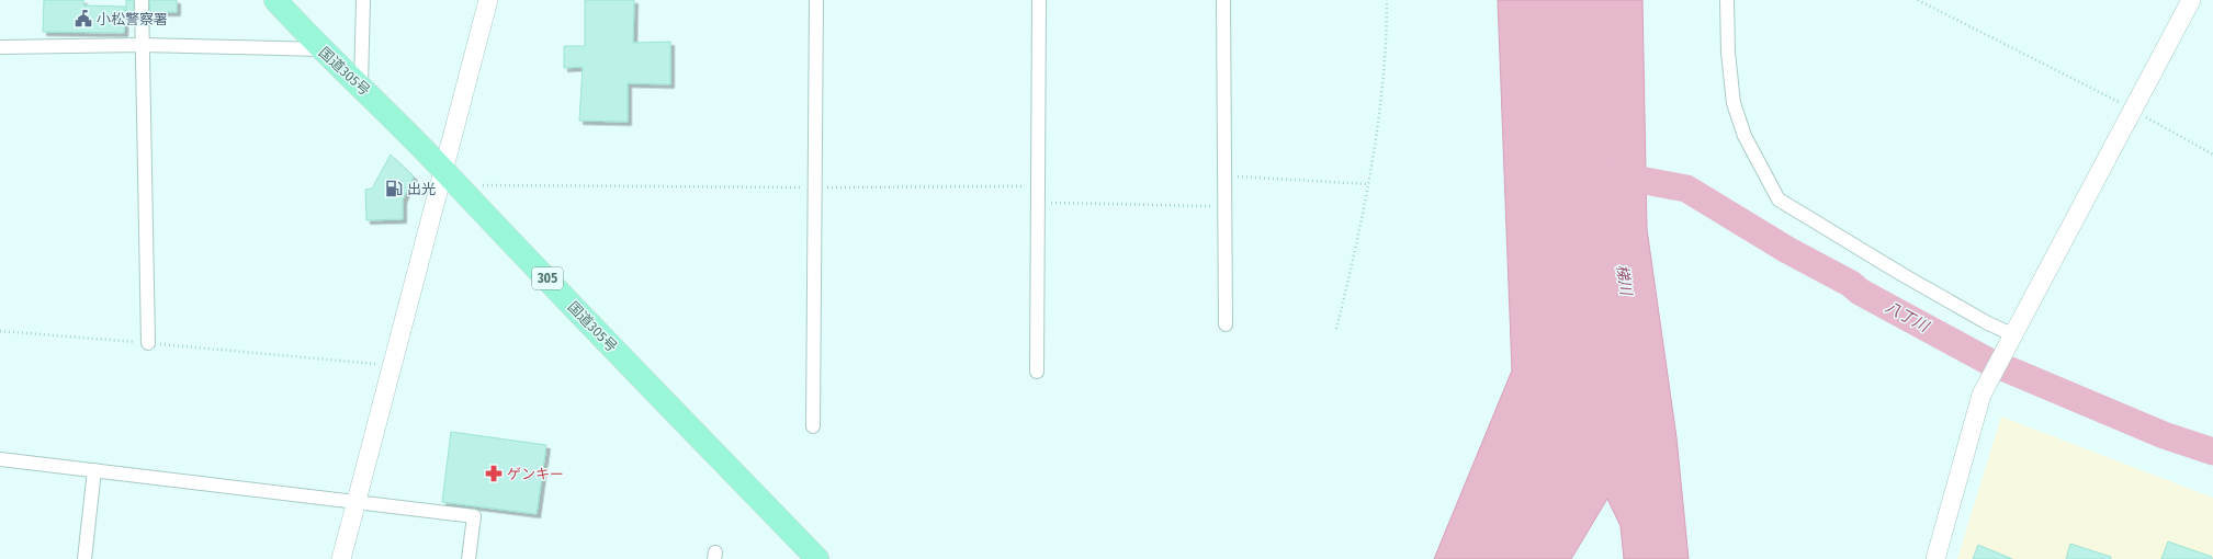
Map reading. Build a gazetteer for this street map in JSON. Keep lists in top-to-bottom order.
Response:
{
  "streets": {
    "highway": ["国道305号", "305"]
  },
  "water": ["梯川", "八丁川"],
  "places": {
    "public building": ["小松警察署"],
    "fuel station": ["出光"],
    "pharmacy": ["ゲンキー"]
  }
}
